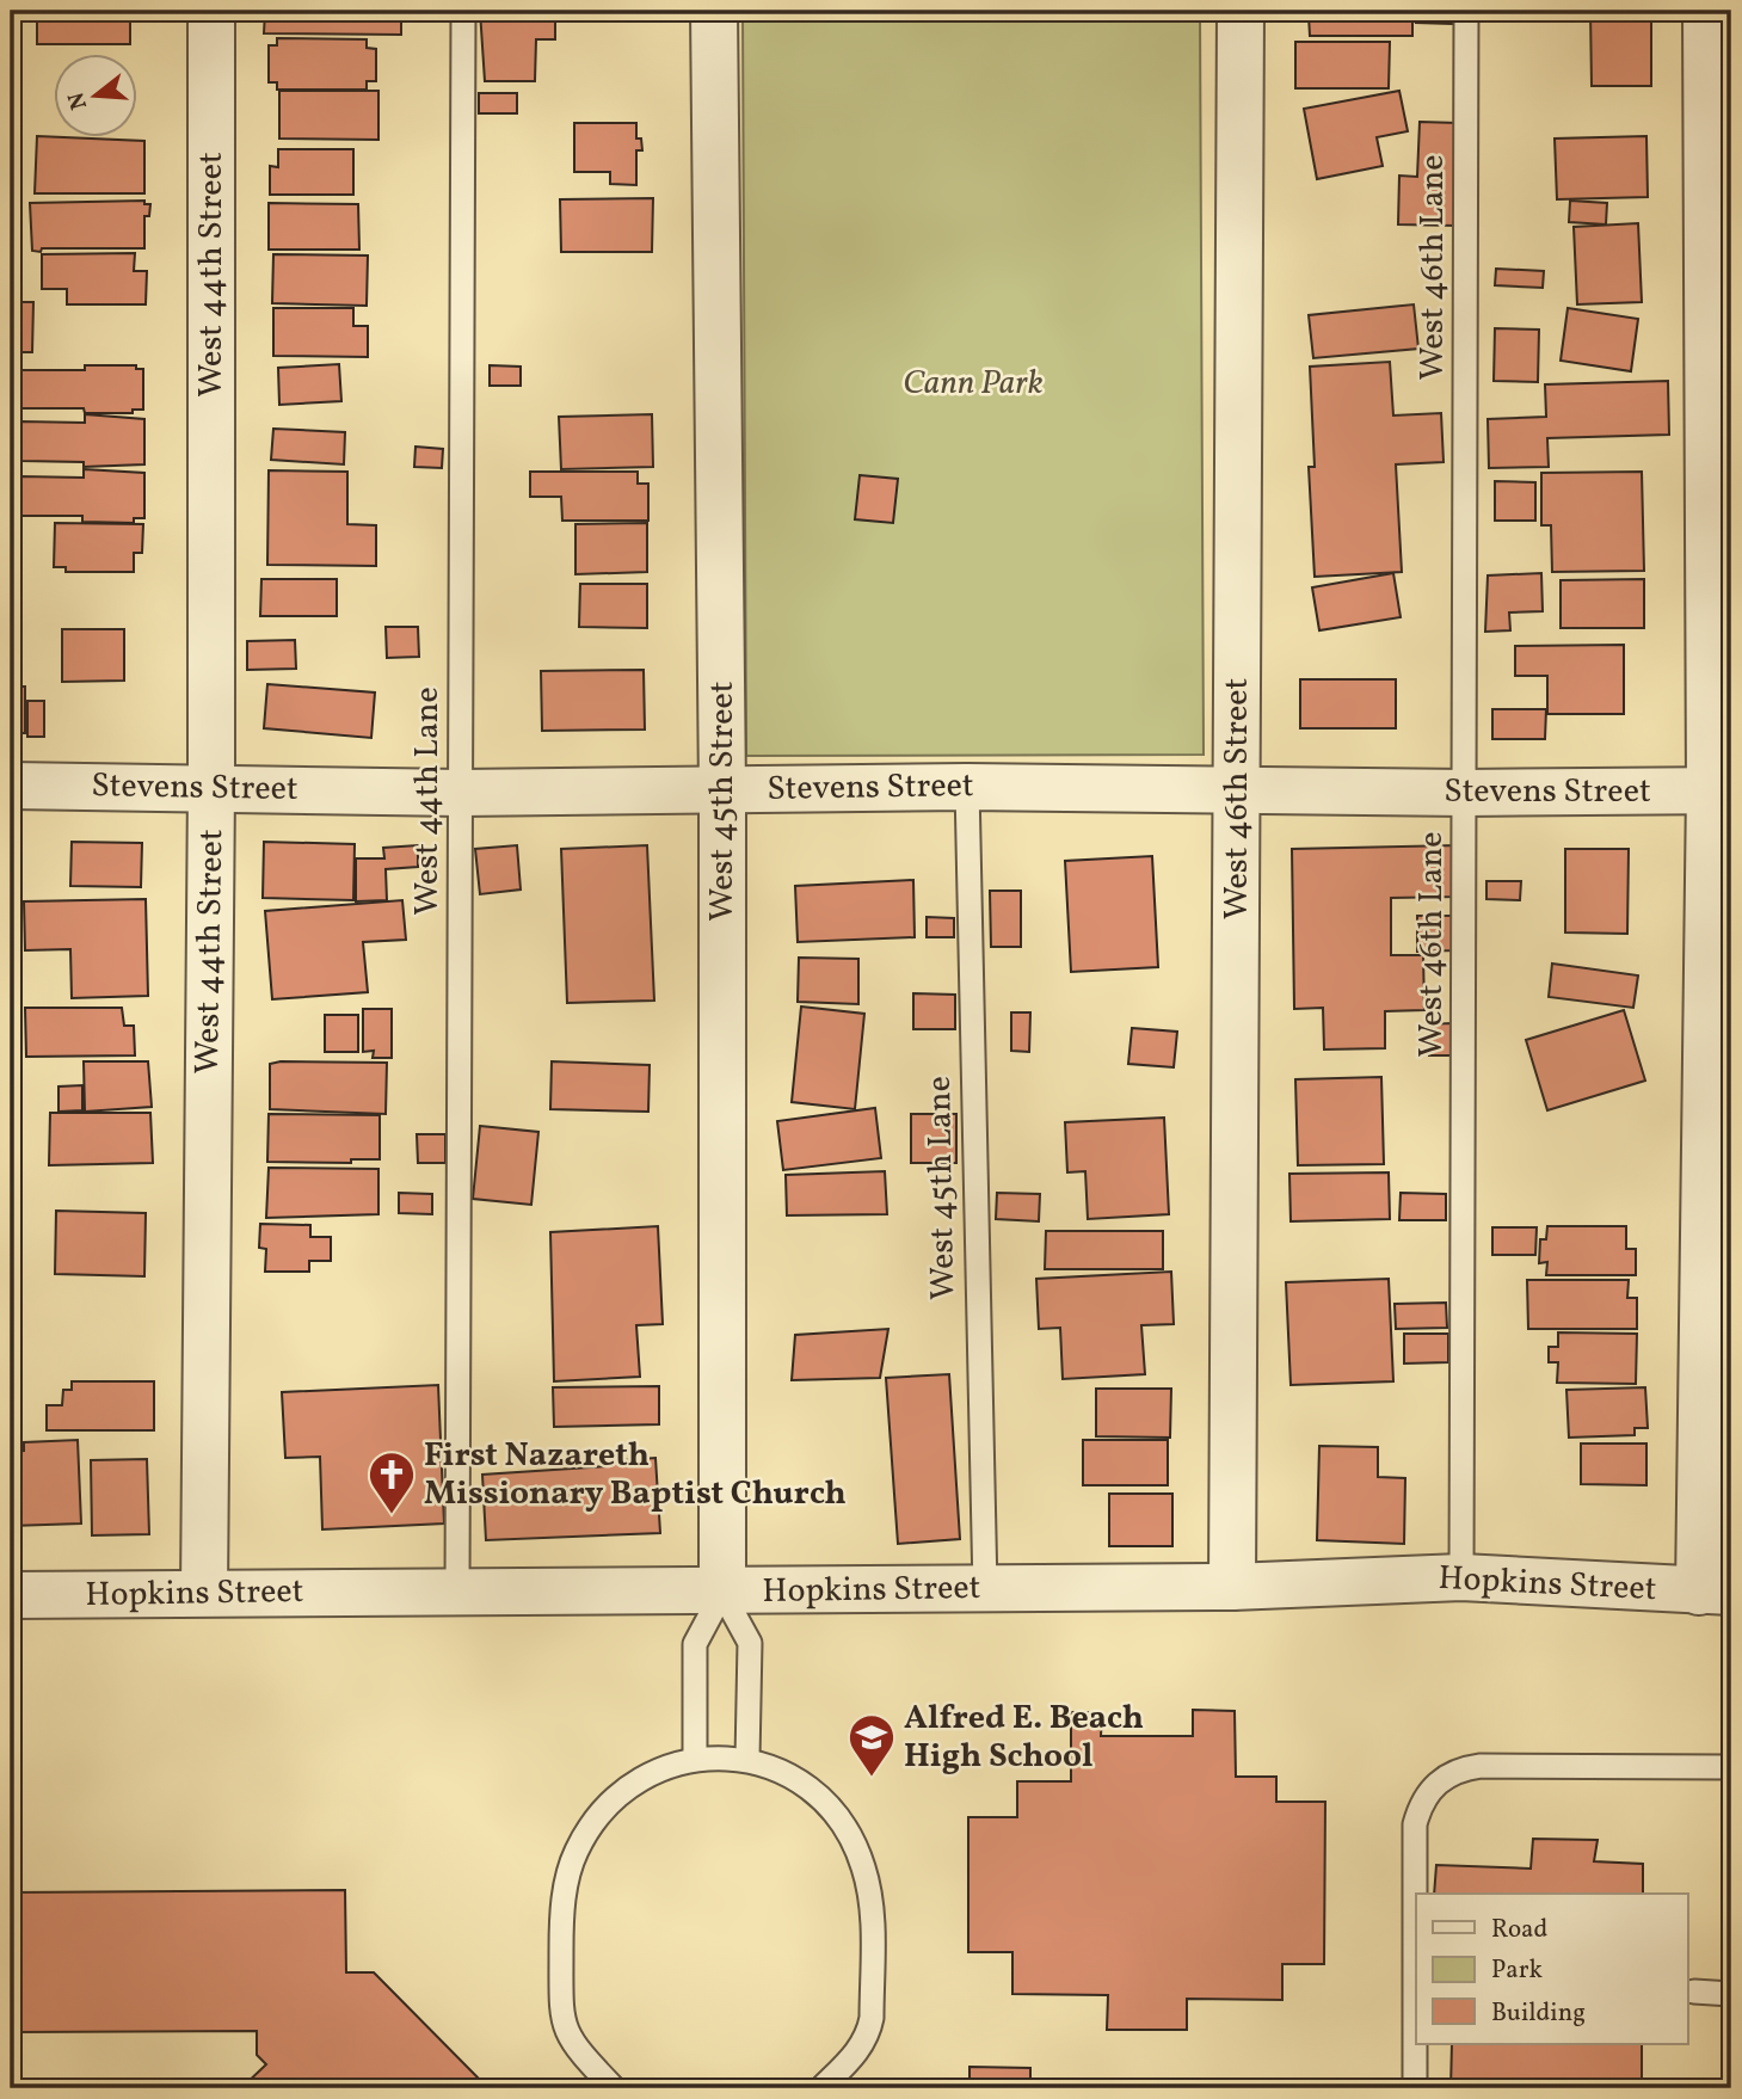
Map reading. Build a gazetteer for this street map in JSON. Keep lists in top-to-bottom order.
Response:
{
  "streets": {
    "street": [
      "West 44th Street",
      "Stevens Street",
      "West 46th Street",
      "West 45th Street",
      "Hopkins Street"
    ],
    "lane": ["West 46th Lane", "West 44th Lane", "West 45th Lane"]
  },
  "crossings": [
    ["West 46th Lane", "Stevens Street"],
    ["West 46th Lane", "Hopkins Street"],
    ["West 44th Street", "Stevens Street"],
    ["West 44th Street", "Hopkins Street"],
    ["Stevens Street", "West 46th Street"],
    ["Stevens Street", "West 44th Lane"],
    ["Stevens Street", "West 45th Street"],
    ["Stevens Street", "West 45th Lane"],
    ["West 46th Street", "Hopkins Street"],
    ["West 44th Lane", "Hopkins Street"],
    ["West 45th Street", "Hopkins Street"],
    ["West 45th Lane", "Hopkins Street"]
  ],
  "parks": ["Cann Park"],
  "places": {
    "church": ["First Nazareth Missionary Baptist Church"],
    "school or university": ["Alfred E. Beach High School"]
  },
  "legend": ["Road", "Park", "Building"],
  "north": "left"
}
